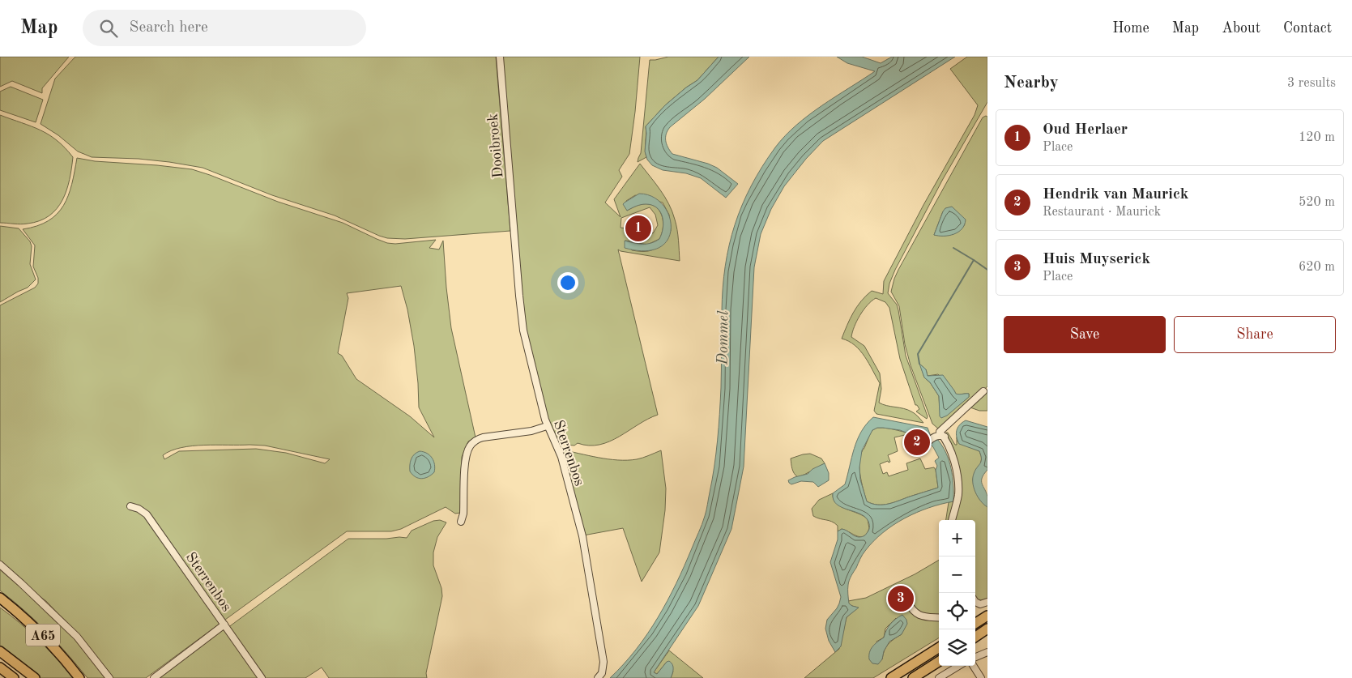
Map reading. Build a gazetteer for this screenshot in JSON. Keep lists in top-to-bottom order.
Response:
{
  "streets": {
    "highway": ["A65"],
    "street": ["Dooibroek", "Sterrenbos"]
  },
  "crossings": [
    ["Dooibroek", "Sterrenbos"]
  ],
  "water": ["Dommel"],
  "page": {
    "header": "Map",
    "search": "Search here",
    "nav": [
      "Home",
      "Map",
      "About",
      "Contact"
    ],
    "heading": ["Nearby", "3 results"],
    "list": [
      {
        "mark": "1",
        "name": "Oud Herlaer",
        "note": "Place",
        "value": "120 m"
      },
      {
        "mark": "2",
        "name": "Hendrik van Maurick",
        "note": "Restaurant · Maurick",
        "value": "520 m"
      },
      {
        "mark": "3",
        "name": "Huis Muyserick",
        "note": "Place",
        "value": "620 m"
      }
    ],
    "pins": ["1", "2", "3"],
    "buttons": ["Save", "Share"],
    "map_buttons": ["+", "−"]
  }
}
